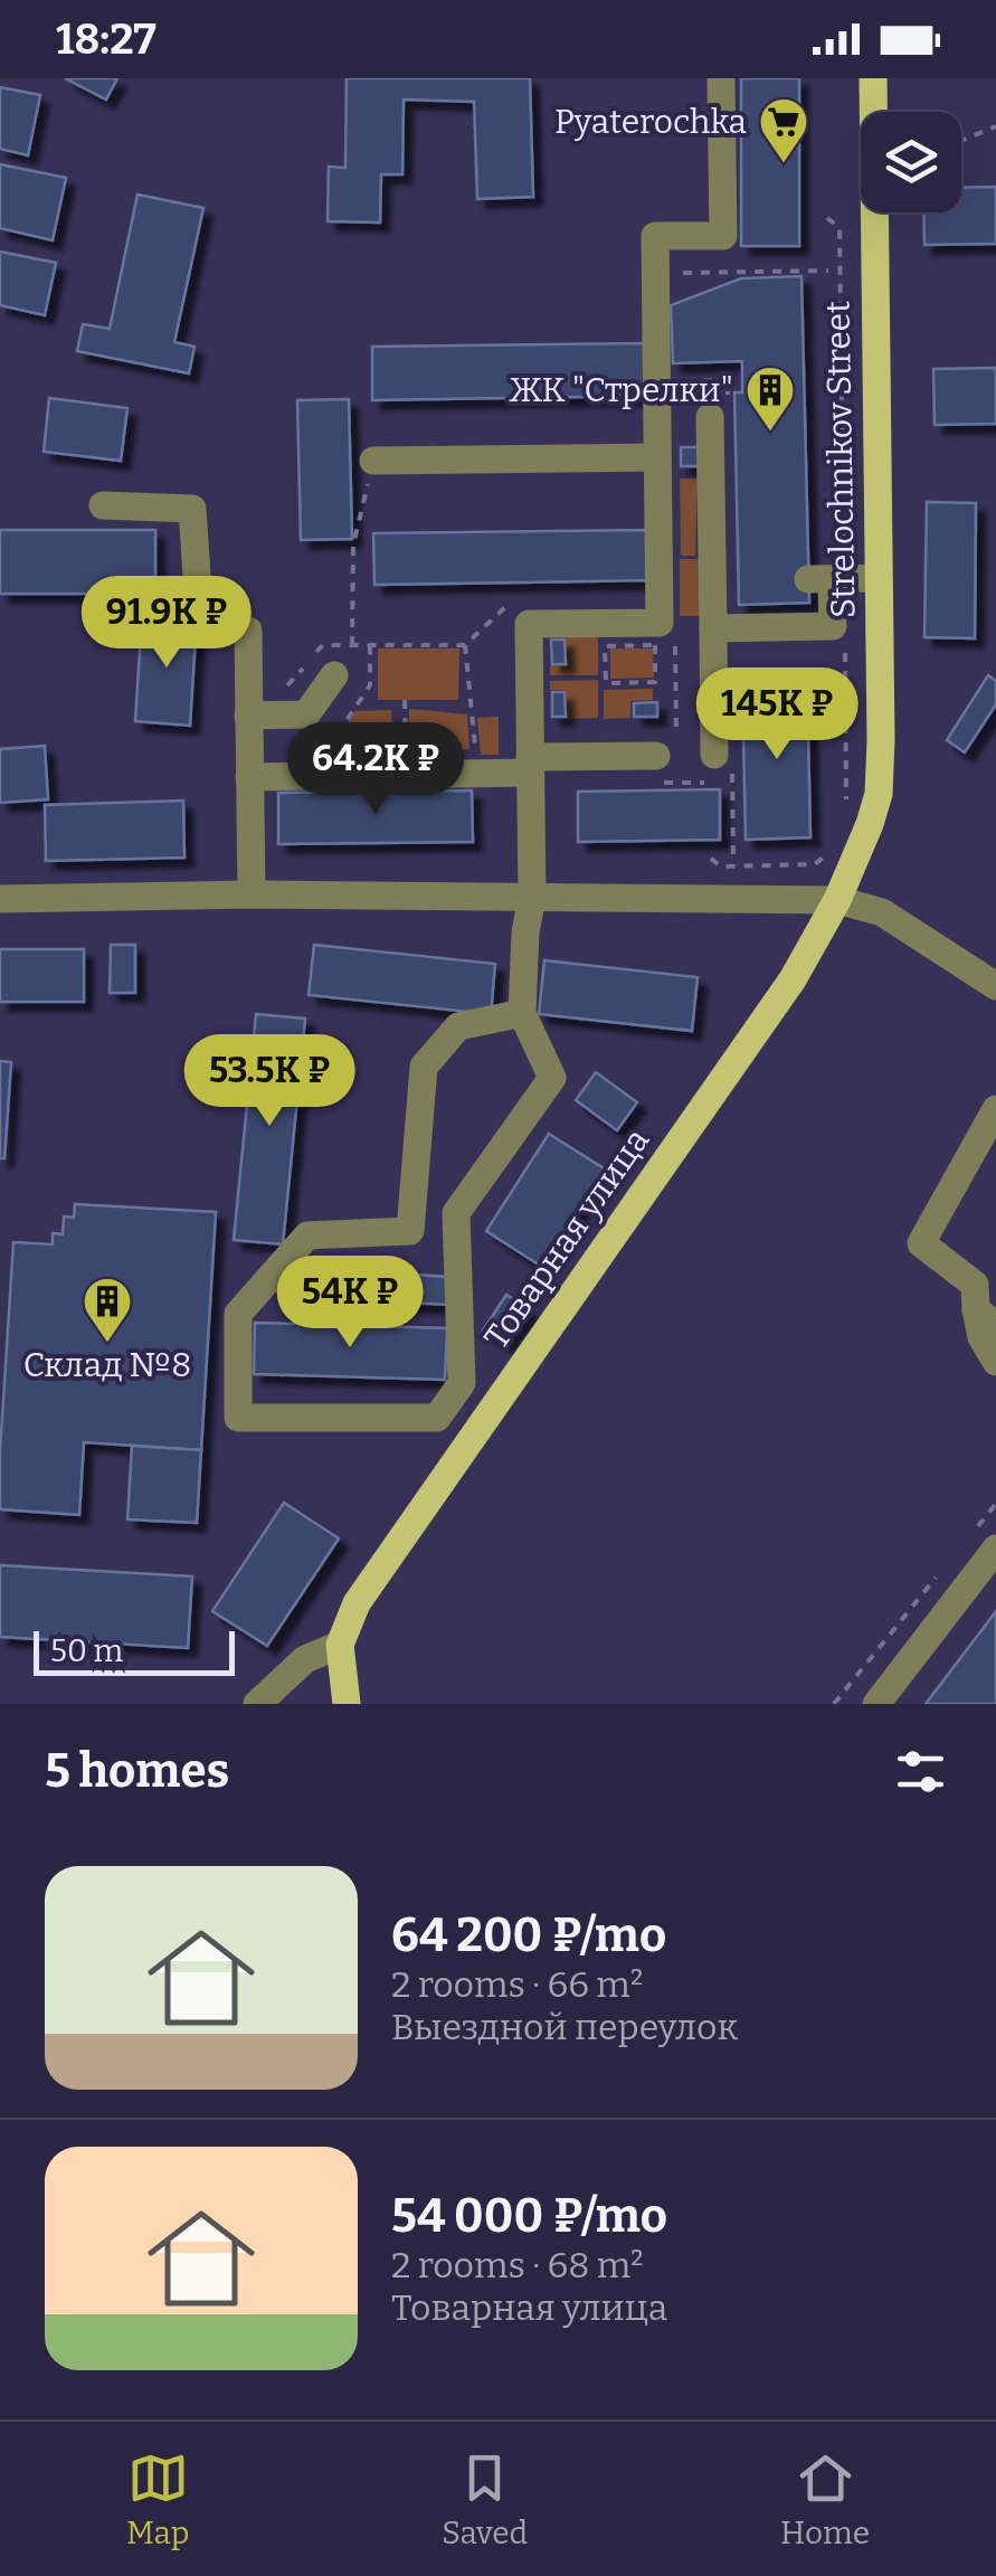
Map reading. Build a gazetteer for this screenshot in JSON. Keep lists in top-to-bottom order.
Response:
{
  "streets": {
    "main road": ["Strelochnikov Street", "Товарная улица"]
  },
  "crossings": [
    ["Strelochnikov Street", "Товарная улица"]
  ],
  "places": {
    "supermarket": ["Pyaterochka"],
    "building": ["ЖК \"Стрелки\"", "Склад №8"]
  },
  "scale_bar": "50 m",
  "page": {
    "status": "18:27",
    "price": [
      "91.9K ₽",
      "145K ₽",
      "64.2K ₽",
      "53.5K ₽",
      "54K ₽"
    ],
    "scale": "50 m",
    "heading": "5 homes",
    "list": [
      {
        "name": "64 200 ₽/mo",
        "note": "2 rooms · 66 m² · Выездной переулок"
      },
      {
        "name": "54 000 ₽/mo",
        "note": "2 rooms · 68 m² · Товарная улица"
      }
    ],
    "tabs": ["Map", "Saved", "Home"]
  }
}
